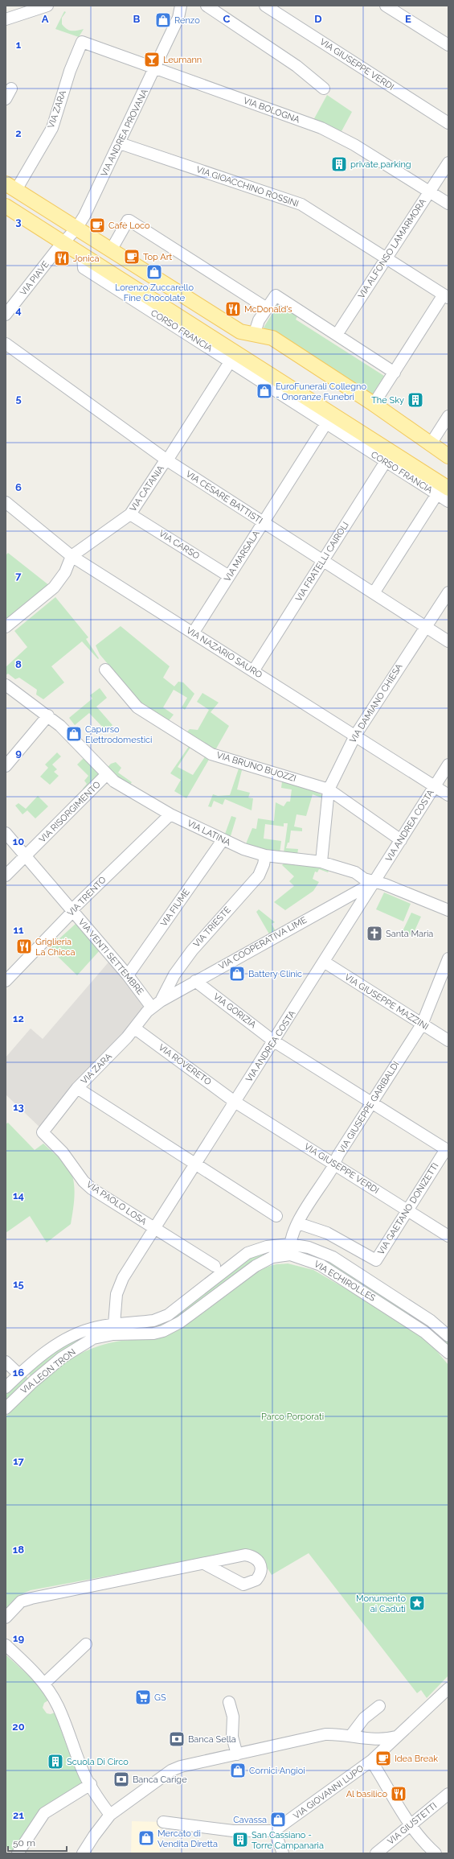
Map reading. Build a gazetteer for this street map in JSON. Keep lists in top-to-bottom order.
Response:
{
  "streets": {
    "main road": ["CORSO FRANCIA"],
    "street": [
      "VIA GIUSEPPE VERDI",
      "VIA ZARA",
      "VIA BOLOGNA",
      "VIA ANDREA PROVANA",
      "VIA GIOACCHINO ROSSINI",
      "VIA ALFONSO LAMARMORA",
      "VIA PIAVE",
      "VIA CATANIA",
      "VIA CESARE BATTISTI",
      "VIA CARSO",
      "VIA MARSALA",
      "VIA FRATELLI CAIROLI",
      "VIA NAZARIO SAURO",
      "VIA DAMIANO CHIESA",
      "VIA BRUNO BUOZZI",
      "VIA RISORGIMENTO",
      "VIA ANDREA COSTA",
      "VIA LATINA",
      "VIA TRENTO",
      "VIA FIUME",
      "VIA TRIESTE",
      "VIA COOPERATIVA LIME",
      "VIA VENTI SETTEMBRE",
      "VIA GIUSEPPE MAZZINI",
      "VIA GORIZIA",
      "VIA ROVERETO",
      "VIA GIUSEPPE GARIBALDI",
      "VIA PAOLO LOSA",
      "VIA GAETANO DONIZETTI",
      "VIA ECHIROLLES",
      "VIA LEON TRON",
      "VIA GIOVANNI LUPO",
      "VIA GIUSTETTI"
    ]
  },
  "crossings": [
    ["VIA GIUSEPPE VERDI", "VIA ANDREA COSTA"],
    ["VIA GIUSEPPE VERDI", "VIA ROVERETO"],
    ["VIA GIUSEPPE VERDI", "VIA GIUSEPPE GARIBALDI"],
    ["VIA GIUSEPPE VERDI", "VIA GAETANO DONIZETTI"],
    ["VIA ZARA", "VIA BOLOGNA"],
    ["VIA ZARA", "VIA TRIESTE"],
    ["VIA ZARA", "VIA COOPERATIVA LIME"],
    ["VIA ZARA", "VIA VENTI SETTEMBRE"],
    ["VIA ZARA", "VIA ROVERETO"],
    ["VIA ZARA", "VIA PAOLO LOSA"],
    ["VIA BOLOGNA", "VIA ANDREA PROVANA"],
    ["VIA BOLOGNA", "VIA ALFONSO LAMARMORA"],
    ["VIA ANDREA PROVANA", "VIA GIOACCHINO ROSSINI"],
    ["VIA ANDREA PROVANA", "VIA PIAVE"],
    ["VIA ANDREA PROVANA", "CORSO FRANCIA"],
    ["VIA GIOACCHINO ROSSINI", "VIA ALFONSO LAMARMORA"],
    ["VIA PIAVE", "CORSO FRANCIA"],
    ["CORSO FRANCIA", "VIA CATANIA"],
    ["CORSO FRANCIA", "VIA MARSALA"],
    ["CORSO FRANCIA", "VIA FRATELLI CAIROLI"],
    ["VIA CATANIA", "VIA CESARE BATTISTI"],
    ["VIA CATANIA", "VIA CARSO"],
    ["VIA CATANIA", "VIA NAZARIO SAURO"],
    ["VIA CESARE BATTISTI", "VIA MARSALA"],
    ["VIA CESARE BATTISTI", "VIA FRATELLI CAIROLI"],
    ["VIA CESARE BATTISTI", "VIA DAMIANO CHIESA"],
    ["VIA CARSO", "VIA MARSALA"],
    ["VIA MARSALA", "VIA NAZARIO SAURO"],
    ["VIA FRATELLI CAIROLI", "VIA NAZARIO SAURO"],
    ["VIA NAZARIO SAURO", "VIA DAMIANO CHIESA"],
    ["VIA NAZARIO SAURO", "VIA ANDREA COSTA"],
    ["VIA DAMIANO CHIESA", "VIA BRUNO BUOZZI"],
    ["VIA DAMIANO CHIESA", "VIA LATINA"],
    ["VIA BRUNO BUOZZI", "VIA ANDREA COSTA"],
    ["VIA RISORGIMENTO", "VIA LATINA"],
    ["VIA RISORGIMENTO", "VIA VENTI SETTEMBRE"],
    ["VIA ANDREA COSTA", "VIA LATINA"],
    ["VIA ANDREA COSTA", "VIA COOPERATIVA LIME"],
    ["VIA ANDREA COSTA", "VIA GIUSEPPE MAZZINI"],
    ["VIA ANDREA COSTA", "VIA GORIZIA"],
    ["VIA ANDREA COSTA", "VIA ROVERETO"],
    ["VIA ANDREA COSTA", "VIA PAOLO LOSA"],
    ["VIA ANDREA COSTA", "VIA ECHIROLLES"],
    ["VIA ANDREA COSTA", "VIA LEON TRON"],
    ["VIA LATINA", "VIA TRENTO"],
    ["VIA LATINA", "VIA FIUME"],
    ["VIA LATINA", "VIA TRIESTE"],
    ["VIA LATINA", "VIA COOPERATIVA LIME"],
    ["VIA TRENTO", "VIA VENTI SETTEMBRE"],
    ["VIA FIUME", "VIA VENTI SETTEMBRE"],
    ["VIA TRIESTE", "VIA COOPERATIVA LIME"],
    ["VIA TRIESTE", "VIA VENTI SETTEMBRE"],
    ["VIA COOPERATIVA LIME", "VIA VENTI SETTEMBRE"],
    ["VIA COOPERATIVA LIME", "VIA GORIZIA"],
    ["VIA GIUSEPPE MAZZINI", "VIA GIUSEPPE GARIBALDI"],
    ["VIA GORIZIA", "VIA GIUSEPPE GARIBALDI"],
    ["VIA GORIZIA", "VIA GAETANO DONIZETTI"],
    ["VIA GIUSEPPE GARIBALDI", "VIA GAETANO DONIZETTI"],
    ["VIA GIUSEPPE GARIBALDI", "VIA ECHIROLLES"],
    ["VIA ECHIROLLES", "VIA LEON TRON"]
  ],
  "parks": ["Parco Porporati"],
  "places": {
    "shop": [
      "Renzo",
      "Lorenzo Zuccarello Fine Chocolate",
      "EuroFunerali Collegno - Onoranze Funebri",
      "Capurso Elettrodomestici",
      "Battery Clinic",
      "Cornici Angioi",
      "Cavassa",
      "Mercato di Vendita Diretta"
    ],
    "bar": ["Leumann"],
    "building": [
      "private parking",
      "The Sky",
      "Scuola Di Circo",
      "San Cassiano - Torre Campanaria"
    ],
    "cafe": ["Cafè Loco", "Top Art", "Idea Break"],
    "restaurant": [
      "Jonica",
      "McDonald's",
      "Griglieria La Chicca",
      "Al basilico"
    ],
    "church": ["Santa Maria"],
    "place": ["Monumento ai Caduti"],
    "supermarket": ["GS"],
    "bank": ["Banca Sella", "Banca Carige"]
  },
  "scale_bar": "50 m",
  "grid": {
    "columns": [
      "A",
      "B",
      "C",
      "D",
      "E"
    ],
    "rows": [
      "1",
      "2",
      "3",
      "4",
      "5",
      "6",
      "7",
      "8",
      "9",
      "10",
      "11",
      "12",
      "13",
      "14",
      "15",
      "16",
      "17",
      "18",
      "19",
      "20",
      "21"
    ]
  }
}
